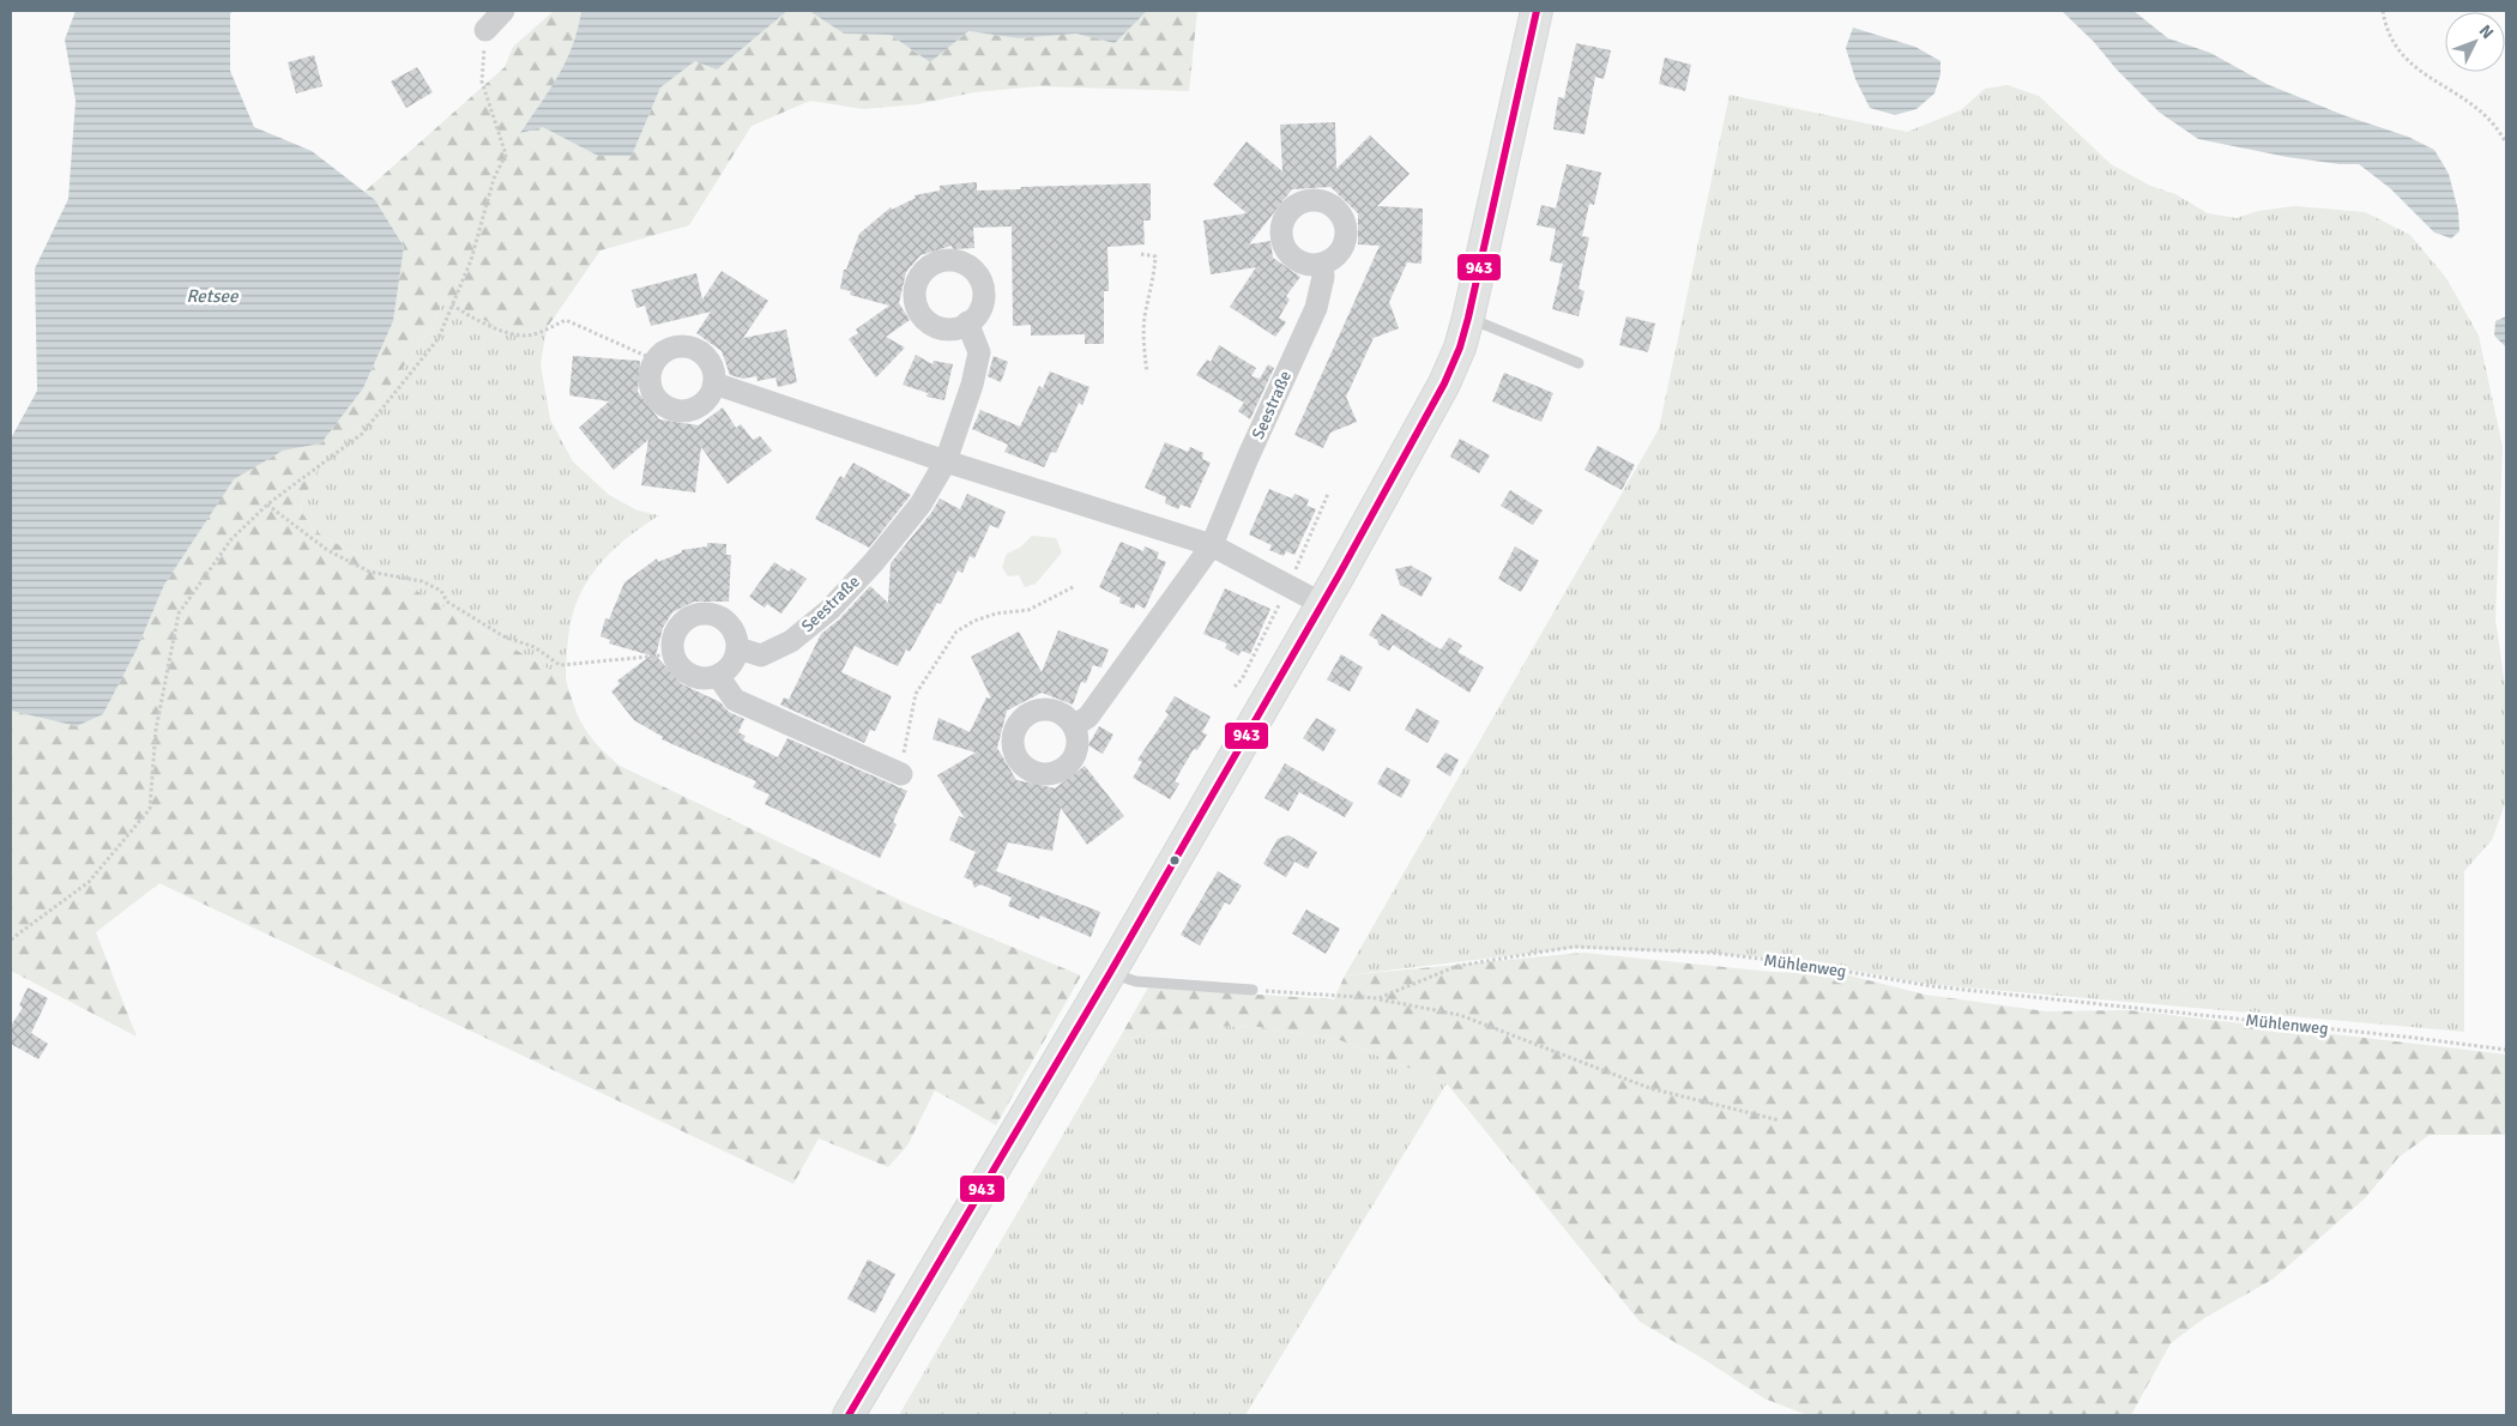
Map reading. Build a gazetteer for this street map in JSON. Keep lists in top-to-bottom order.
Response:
{
  "streets": {
    "street": ["Seestraße"],
    "path": ["Mühlenweg"]
  },
  "water": ["Retsee"],
  "lines": ["transit line 943"],
  "north": "top right"
}
